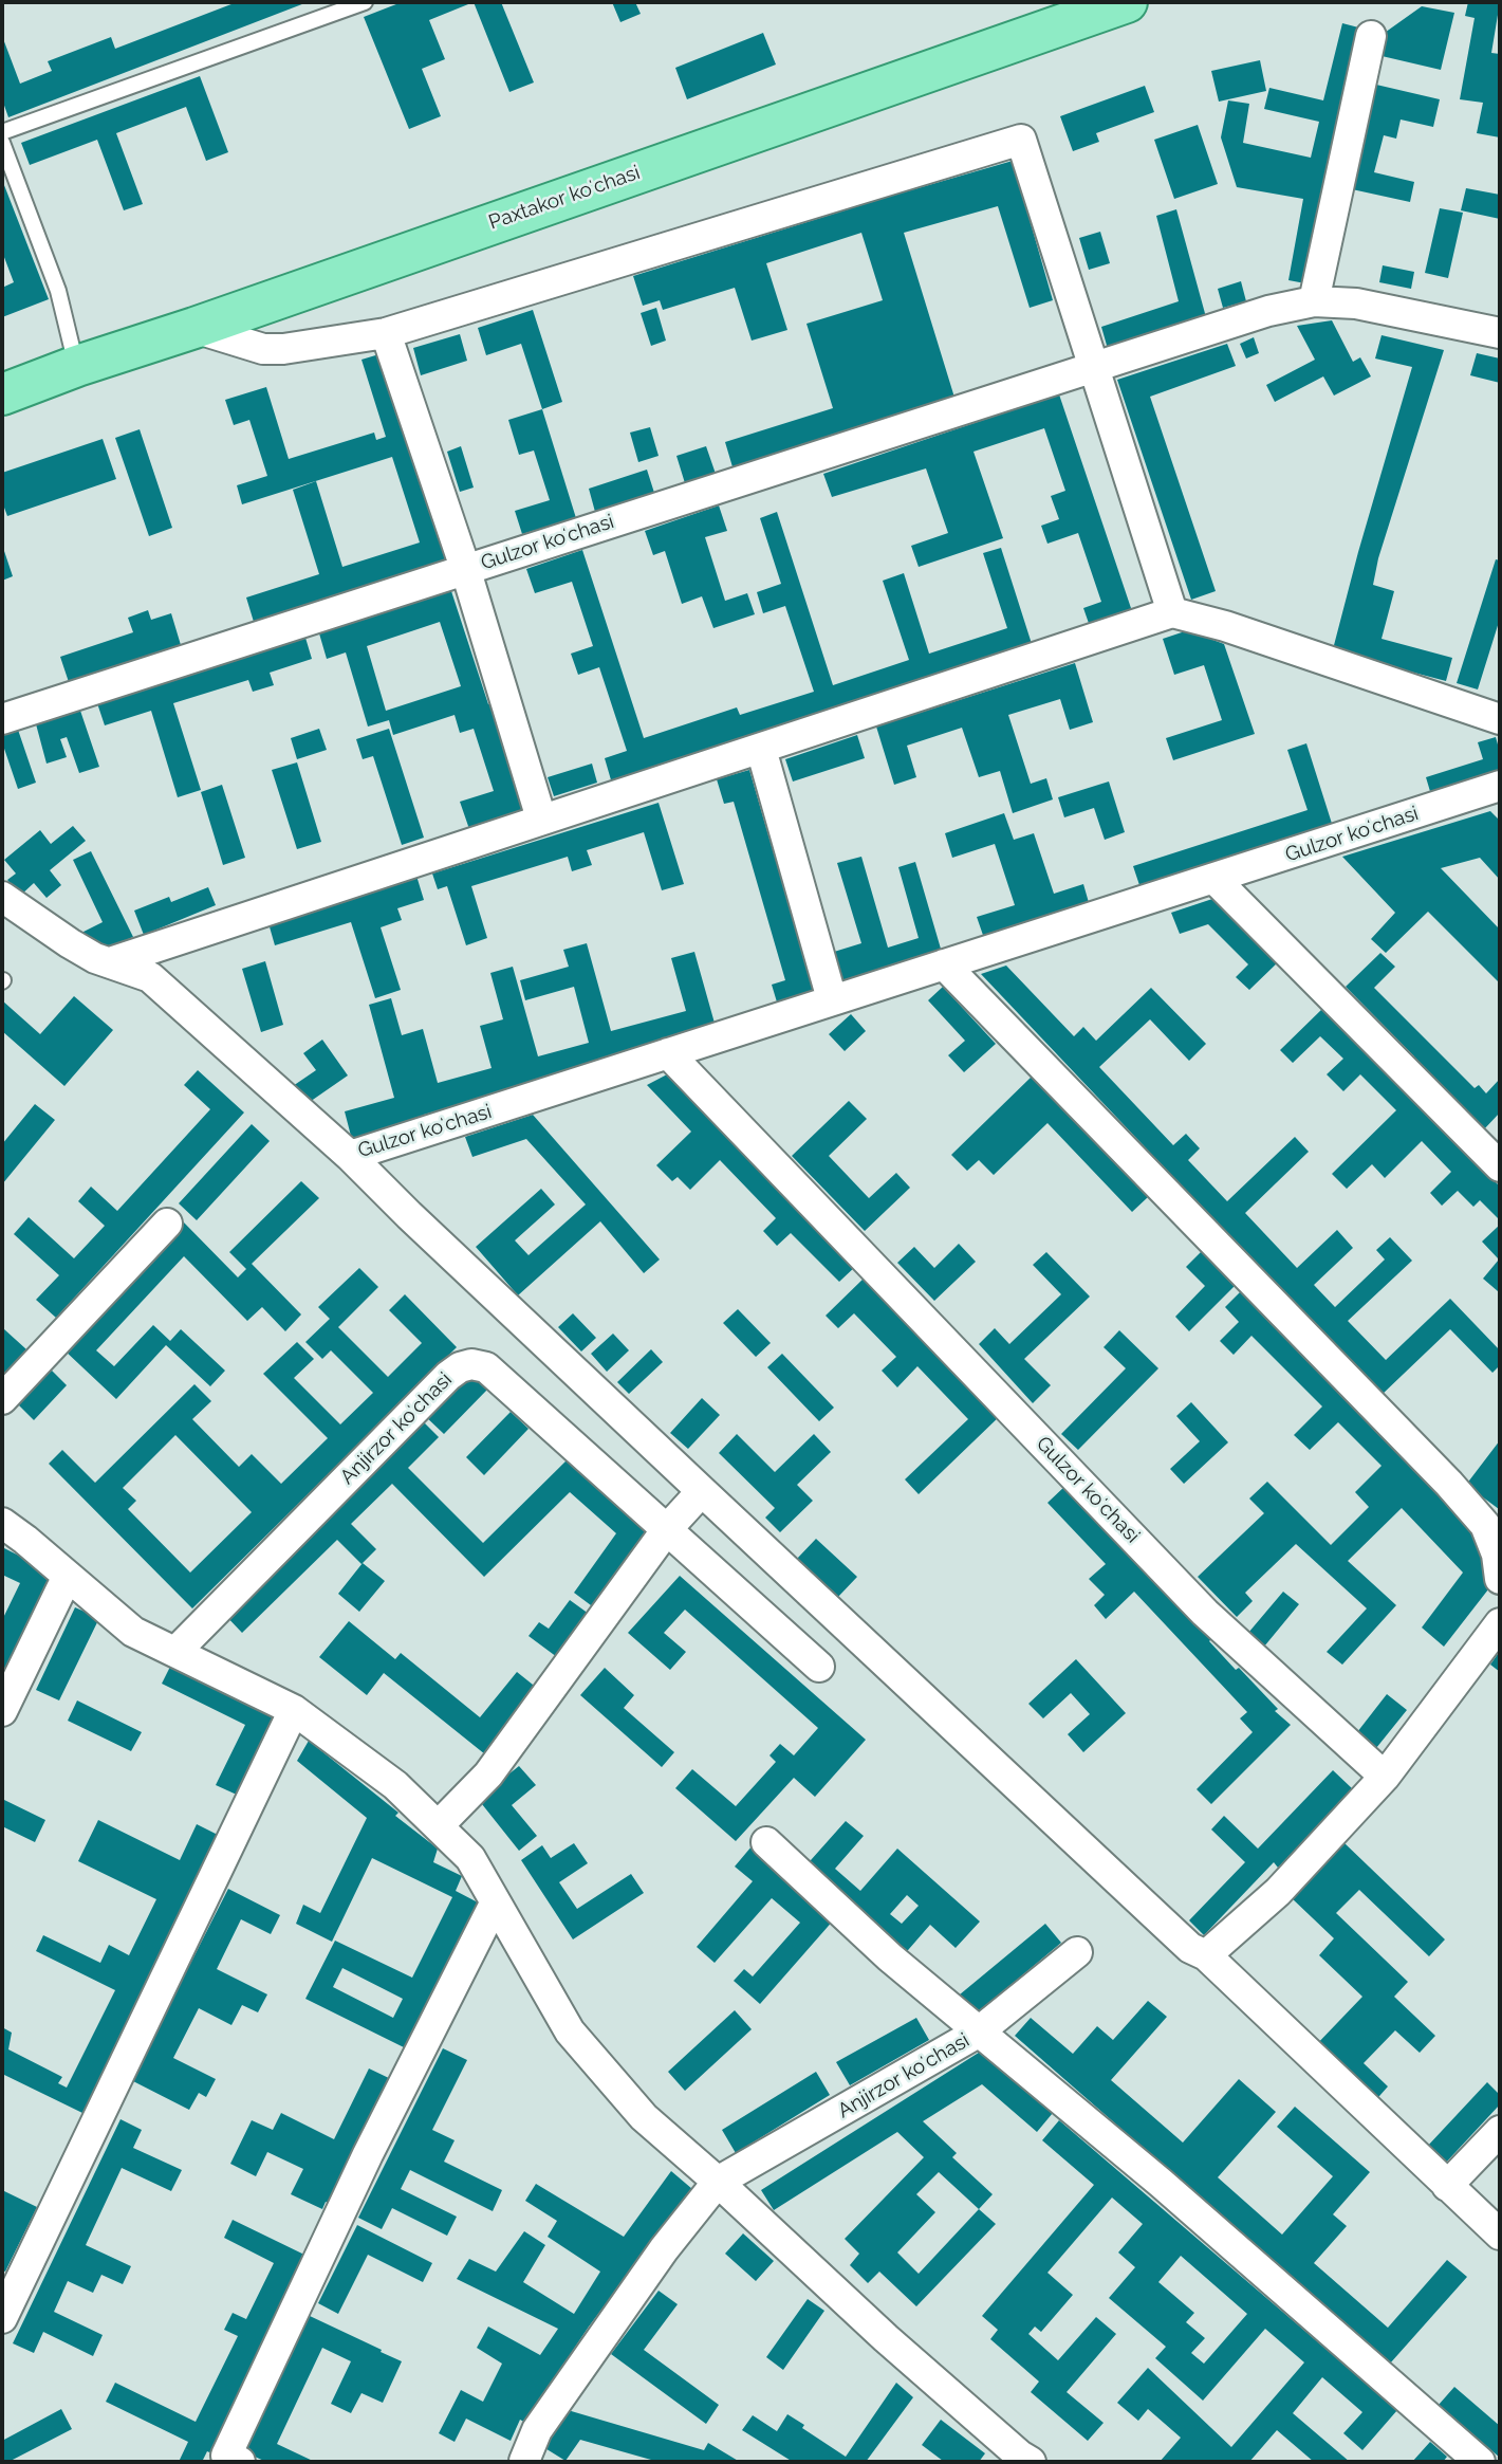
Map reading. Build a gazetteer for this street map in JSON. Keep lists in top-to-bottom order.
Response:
{
  "streets": {
    "main road": ["Paxtakor koʻchasi"],
    "street": ["Gulzor koʻchasi", "Anjirzor koʻchasi"]
  }
}
